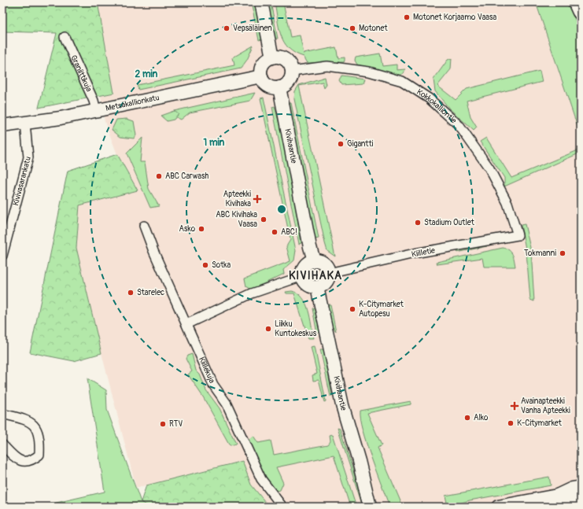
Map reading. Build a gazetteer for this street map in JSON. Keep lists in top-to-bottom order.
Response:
{
  "streets": {
    "main road": ["Metsäkallionkatu", "Kivihaantie"],
    "street": [
      "Graniittikuja",
      "Kokkokalliontie",
      "Kivivasarankatu",
      "Kiilletie",
      "Kiillekuja"
    ]
  },
  "crossings": [
    ["Graniittikuja", "Metsäkallionkatu"],
    ["Metsäkallionkatu", "Kokkokalliontie"],
    ["Metsäkallionkatu", "Kivihaantie"],
    ["Metsäkallionkatu", "Kivivasarankatu"],
    ["Kokkokalliontie", "Kivihaantie"],
    ["Kokkokalliontie", "Kiilletie"],
    ["Kivihaantie", "Kiilletie"]
  ],
  "districts": ["KIVIHAKA"],
  "places": {
    "other": [
      "Motonet Korjaamo Vaasa",
      "Vepsäläinen",
      "Motonet",
      "Gigantti",
      "ABC Carwash",
      "ABC Kivihaka Vaasa",
      "Stadium Outlet",
      "Asko",
      "ABC!",
      "Tokmanni",
      "Sotka",
      "Starelec",
      "K-Citymarket Autopesu",
      "Liikku Kuntokeskus",
      "Alko",
      "K-Citymarket",
      "RTV"
    ],
    "health": ["Apteekki Kivihaka", "Avainapteekki Vanha Apteekki"]
  },
  "rings": ["2 min", "1 min"]
}
